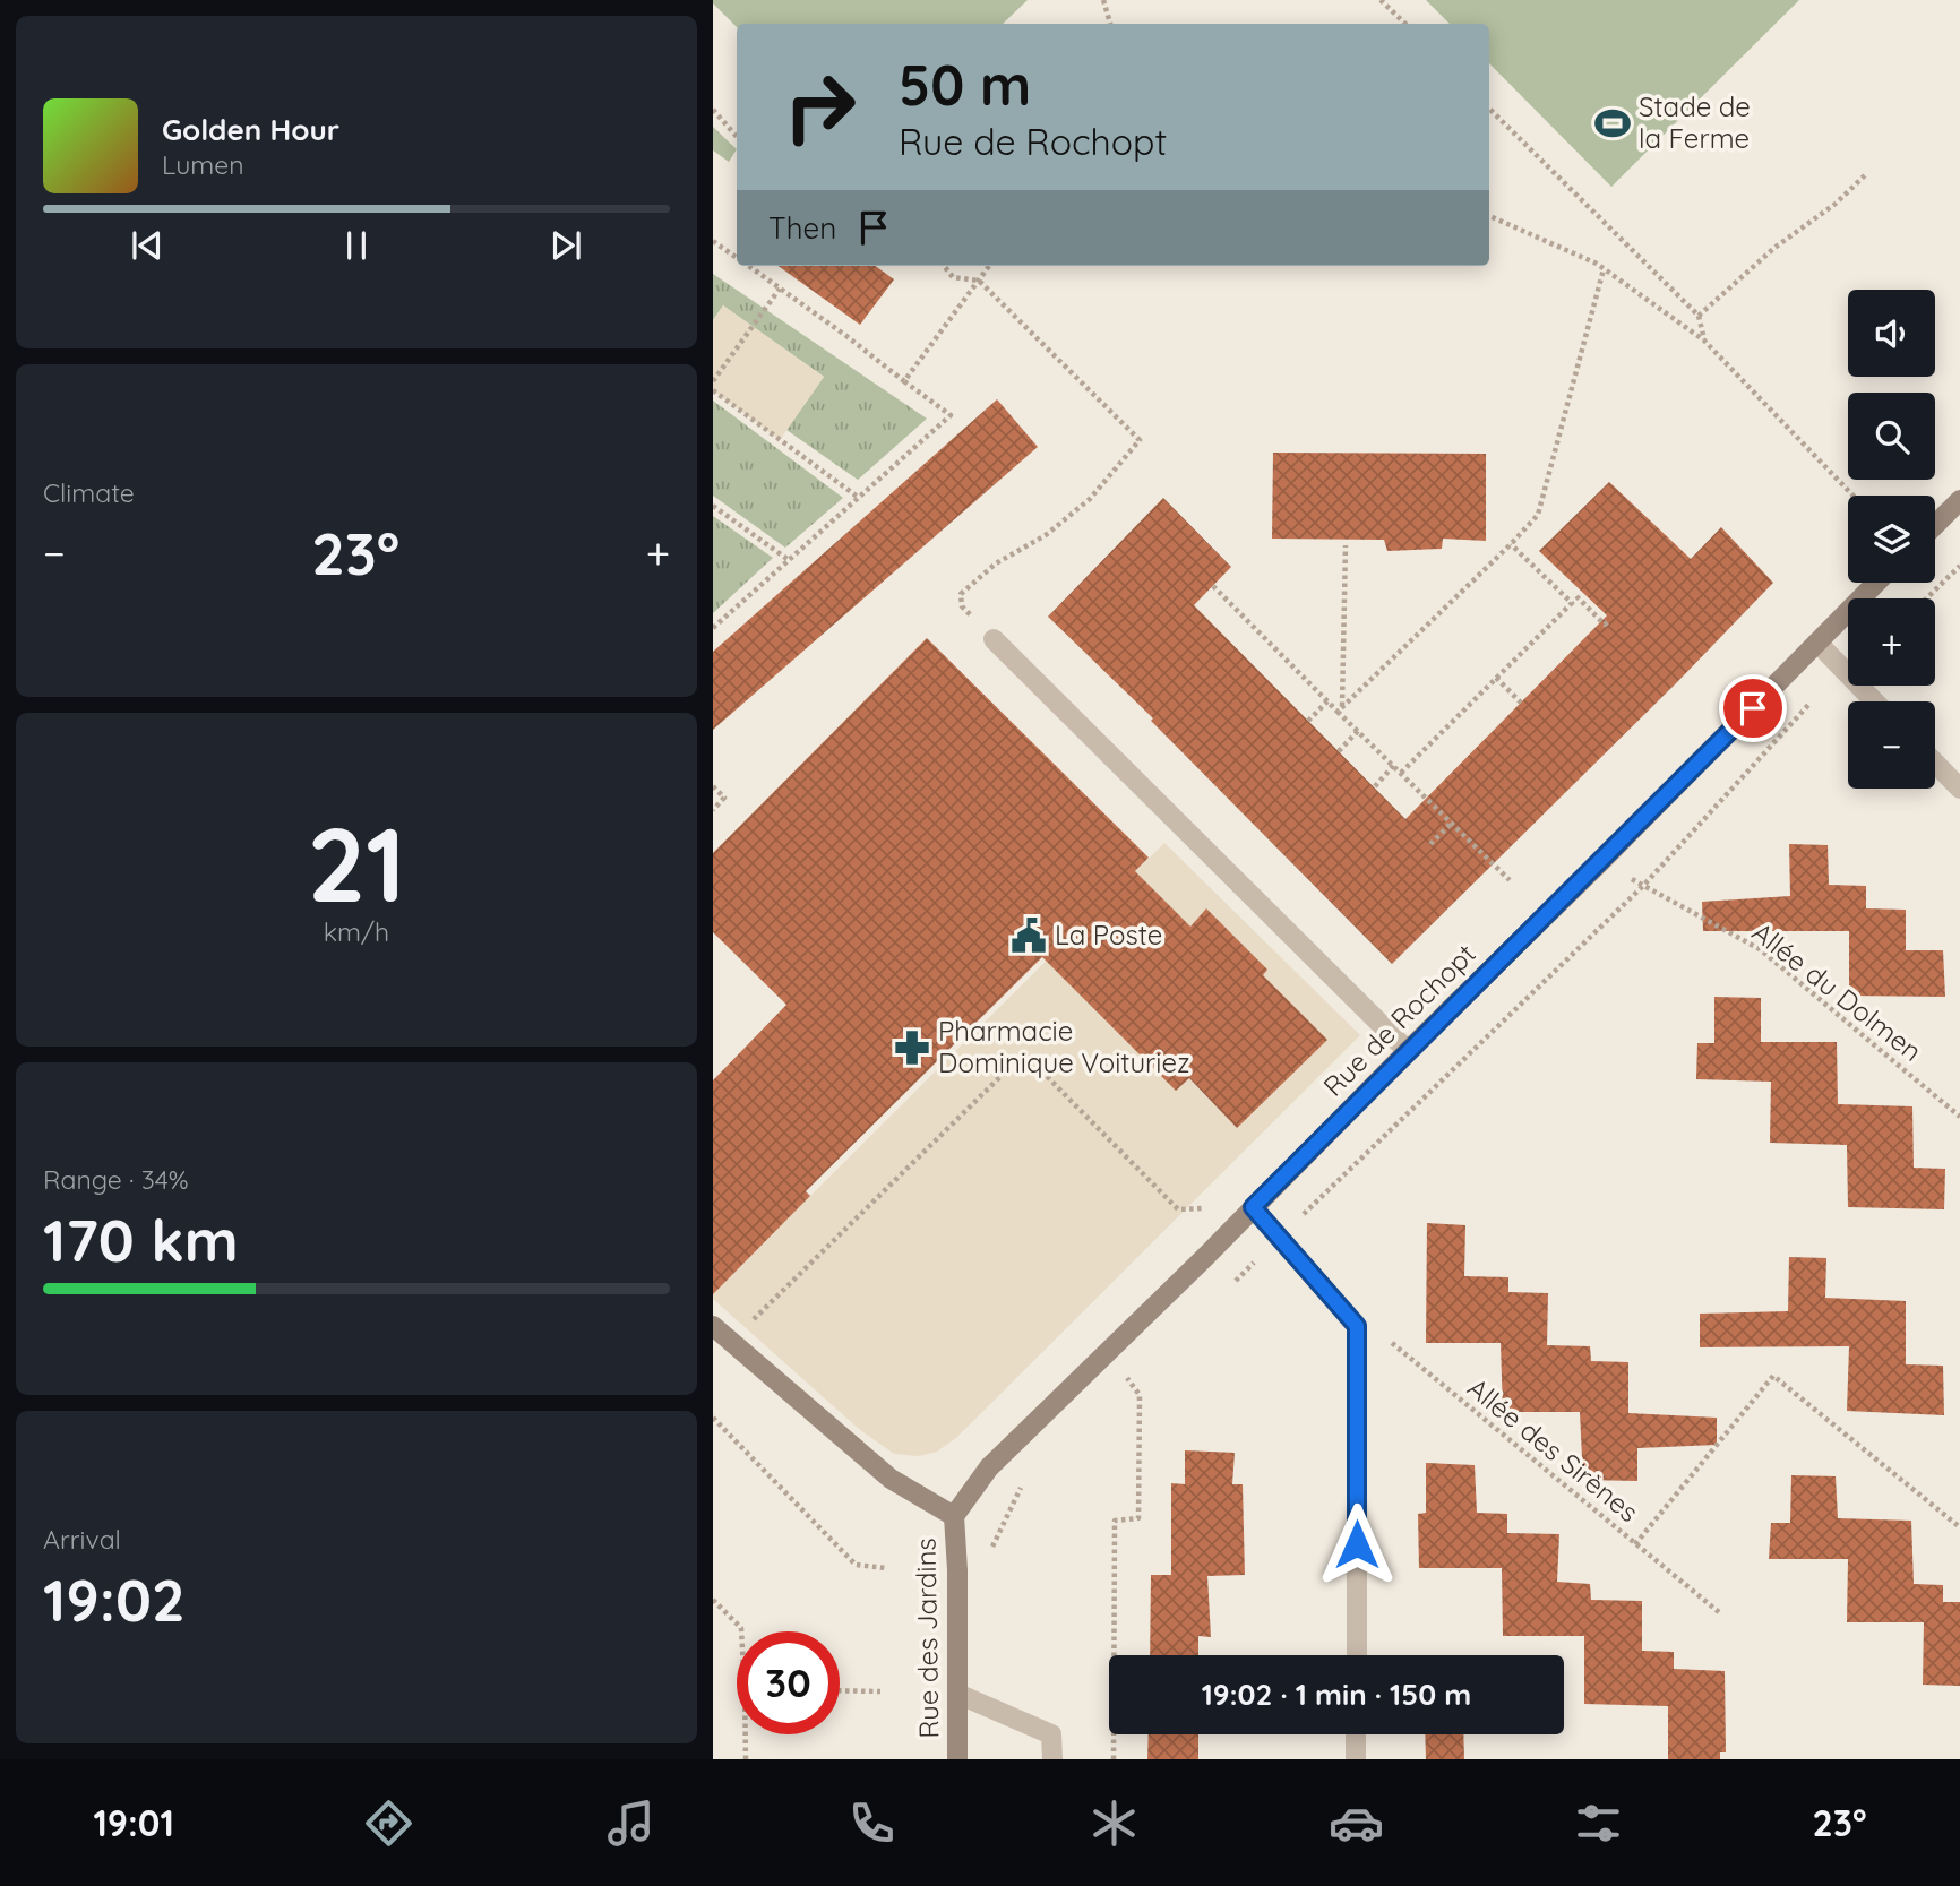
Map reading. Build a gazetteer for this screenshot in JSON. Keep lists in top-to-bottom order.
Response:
{
  "streets": {
    "street": ["Rue de Rochopt", "Rue des Jardins"],
    "path": ["Allée du Dolmen", "Allée des Sirènes"]
  },
  "crossings": [
    ["Allée du Dolmen", "Rue de Rochopt"],
    ["Rue de Rochopt", "Rue des Jardins"]
  ],
  "places": {
    "sports": ["Stade de la Ferme"],
    "public building": ["La Poste"],
    "pharmacy": ["Pharmacie Dominique Voituriez"]
  },
  "page": {
    "turn": ["50 m", "Rue de Rochopt"],
    "song": ["Golden Hour", "Lumen"],
    "then": "Then",
    "map_buttons": ["+", "−"],
    "tile": [
      "Climate",
      ["21", "km/h"],
      ["Range · 34%", "170 km"],
      ["Arrival", "19:02"]
    ],
    "heat": ["−", "23°", "+"],
    "limit": "30",
    "trip": "19:02 · 1 min · 150 m",
    "tabs": ["19:01", "23°"]
  }
}
